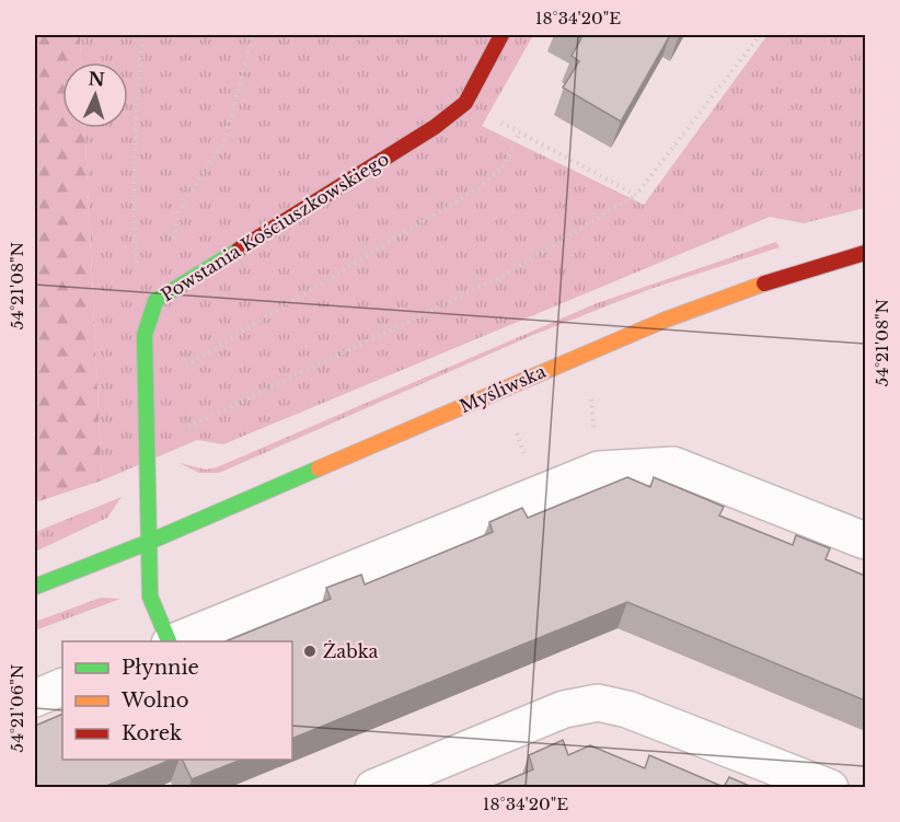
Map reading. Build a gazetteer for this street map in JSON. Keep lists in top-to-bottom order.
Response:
{
  "streets": {
    "street": ["Powstania Kościuszkowskiego", "Myśliwska"]
  },
  "crossings": [
    ["Powstania Kościuszkowskiego", "Myśliwska"]
  ],
  "places": ["Żabka"],
  "legend": ["Płynnie", "Wolno", "Korek"],
  "north": "top",
  "coordinates": ["18°34'20\"E", "54°21'08\"N", "54°21'06\"N"]
}
